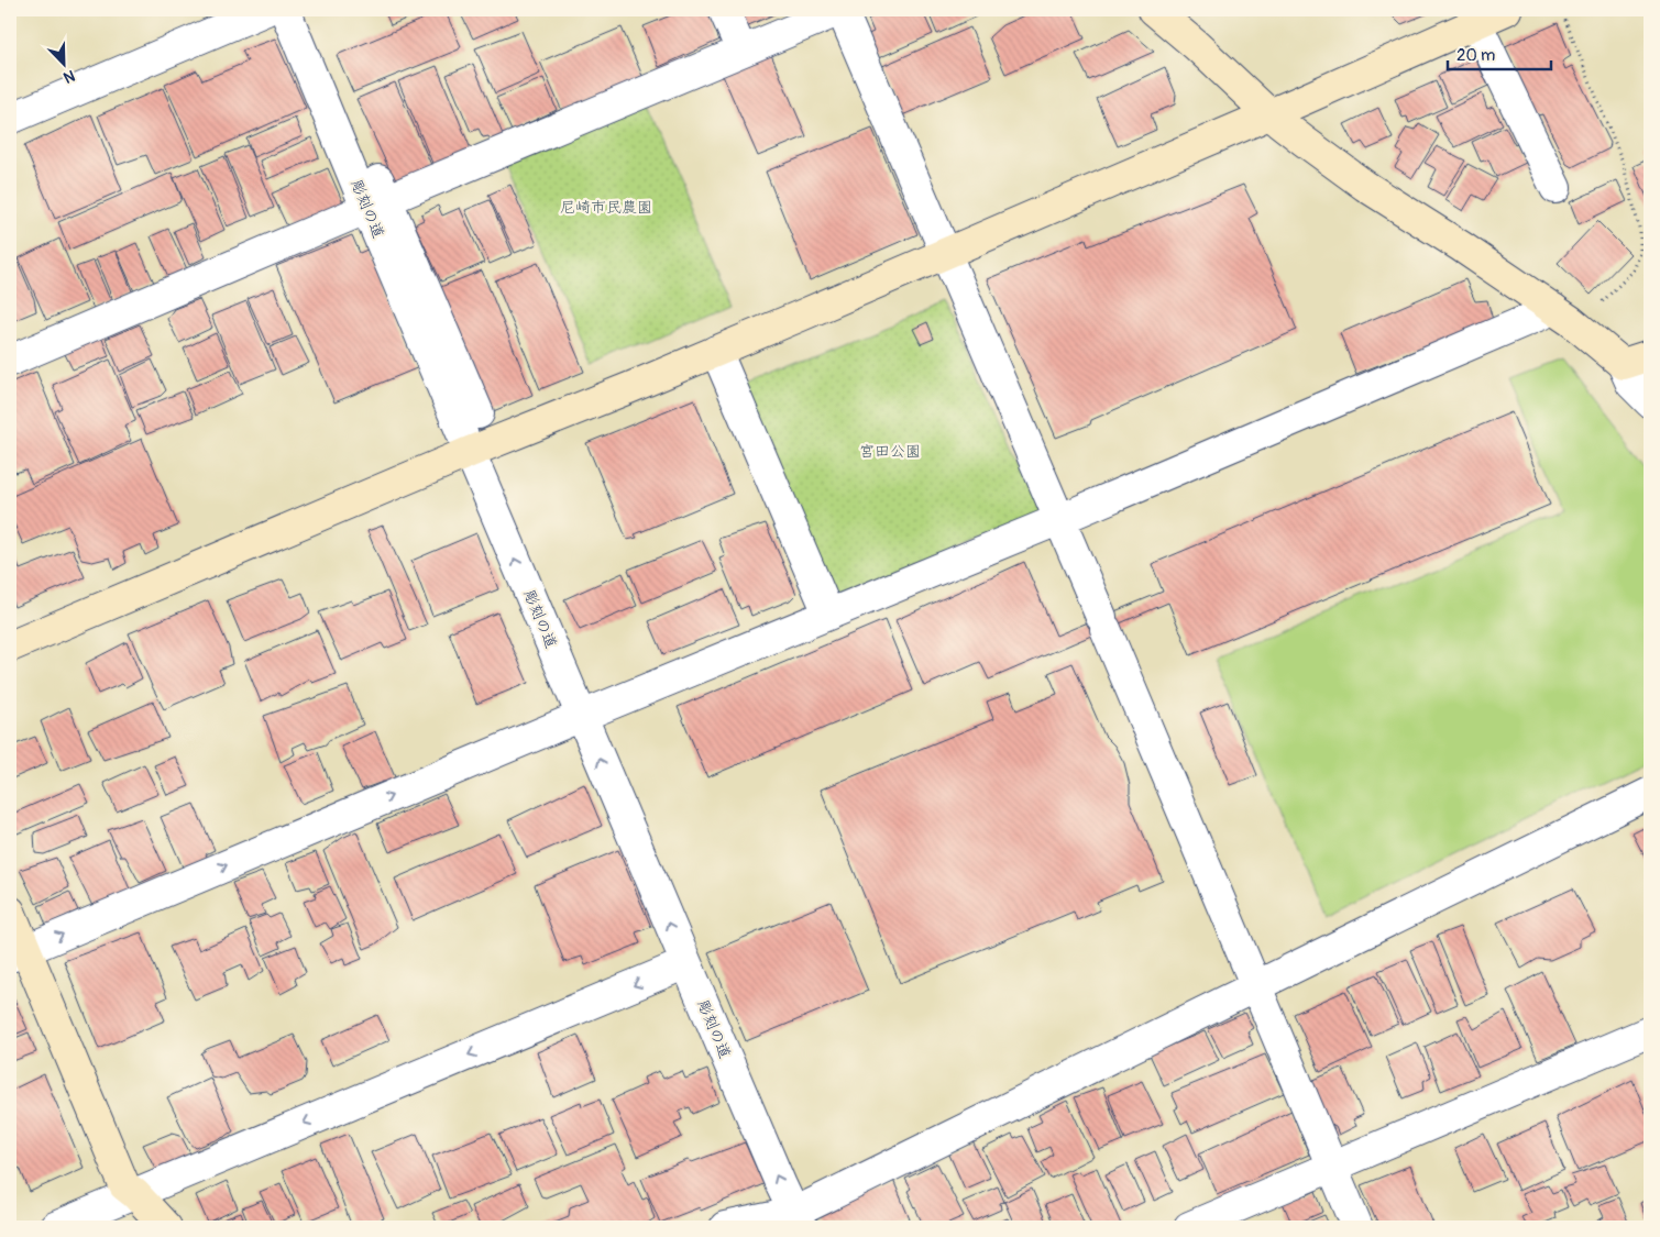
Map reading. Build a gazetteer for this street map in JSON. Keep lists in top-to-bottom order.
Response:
{
  "streets": {
    "street": ["彫刻の道"]
  },
  "parks": ["尼崎市民農園", "宮田公園"],
  "scale_bar": "20 m",
  "north": "bottom right"
}
